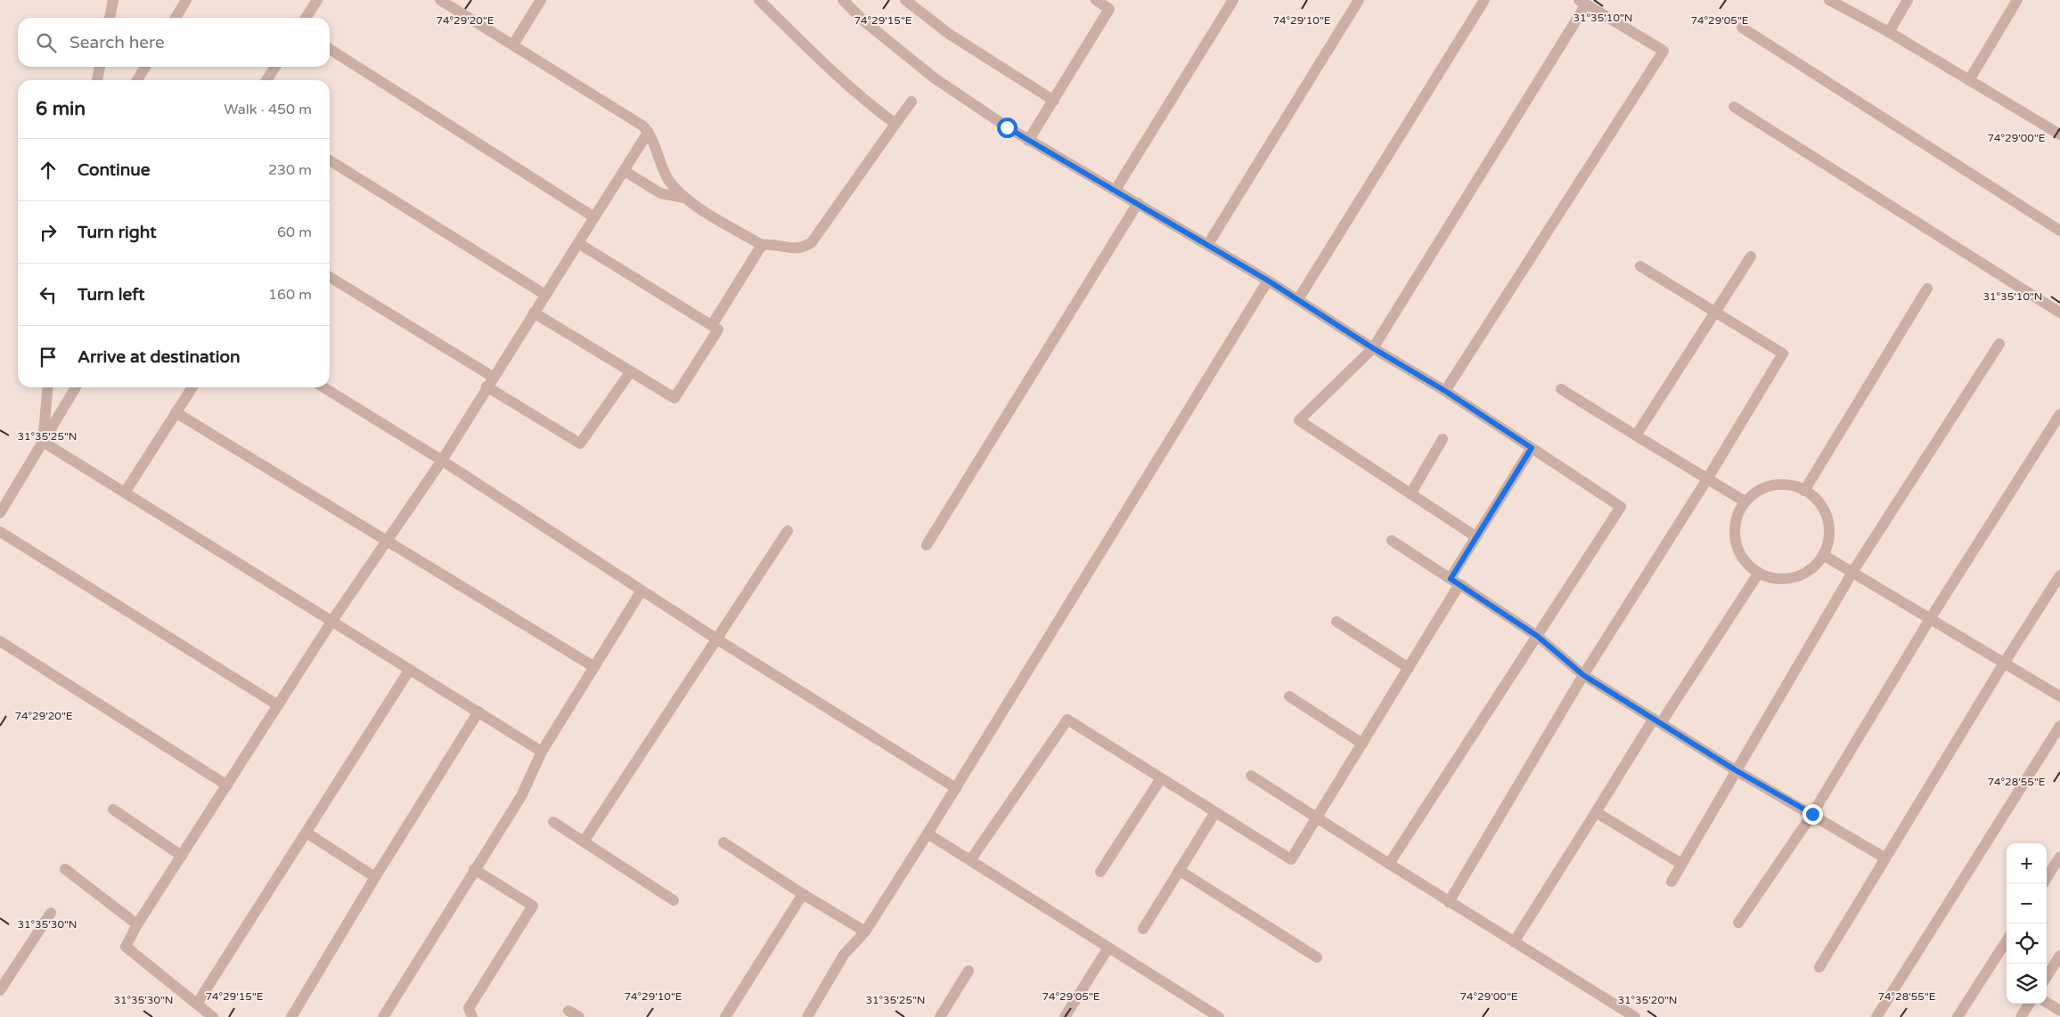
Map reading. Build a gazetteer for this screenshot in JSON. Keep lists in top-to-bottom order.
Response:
{
  "page": {
    "search": "Search here",
    "heading": ["6 min", "Walk · 450 m"],
    "list": [
      ["Continue", "230 m"],
      ["Turn right", "60 m"],
      ["Turn left", "160 m"],
      "Arrive at destination"
    ],
    "map_buttons": ["+", "−"]
  },
  "coordinates": [
    "31°35'10\"N",
    "74°29'15\"E",
    "74°29'10\"E",
    "74°29'05\"E",
    "74°29'20\"E",
    "74°29'00\"E",
    "31°35'25\"N",
    "74°28'55\"E",
    "31°35'30\"N",
    "31°35'20\"N"
  ]
}
